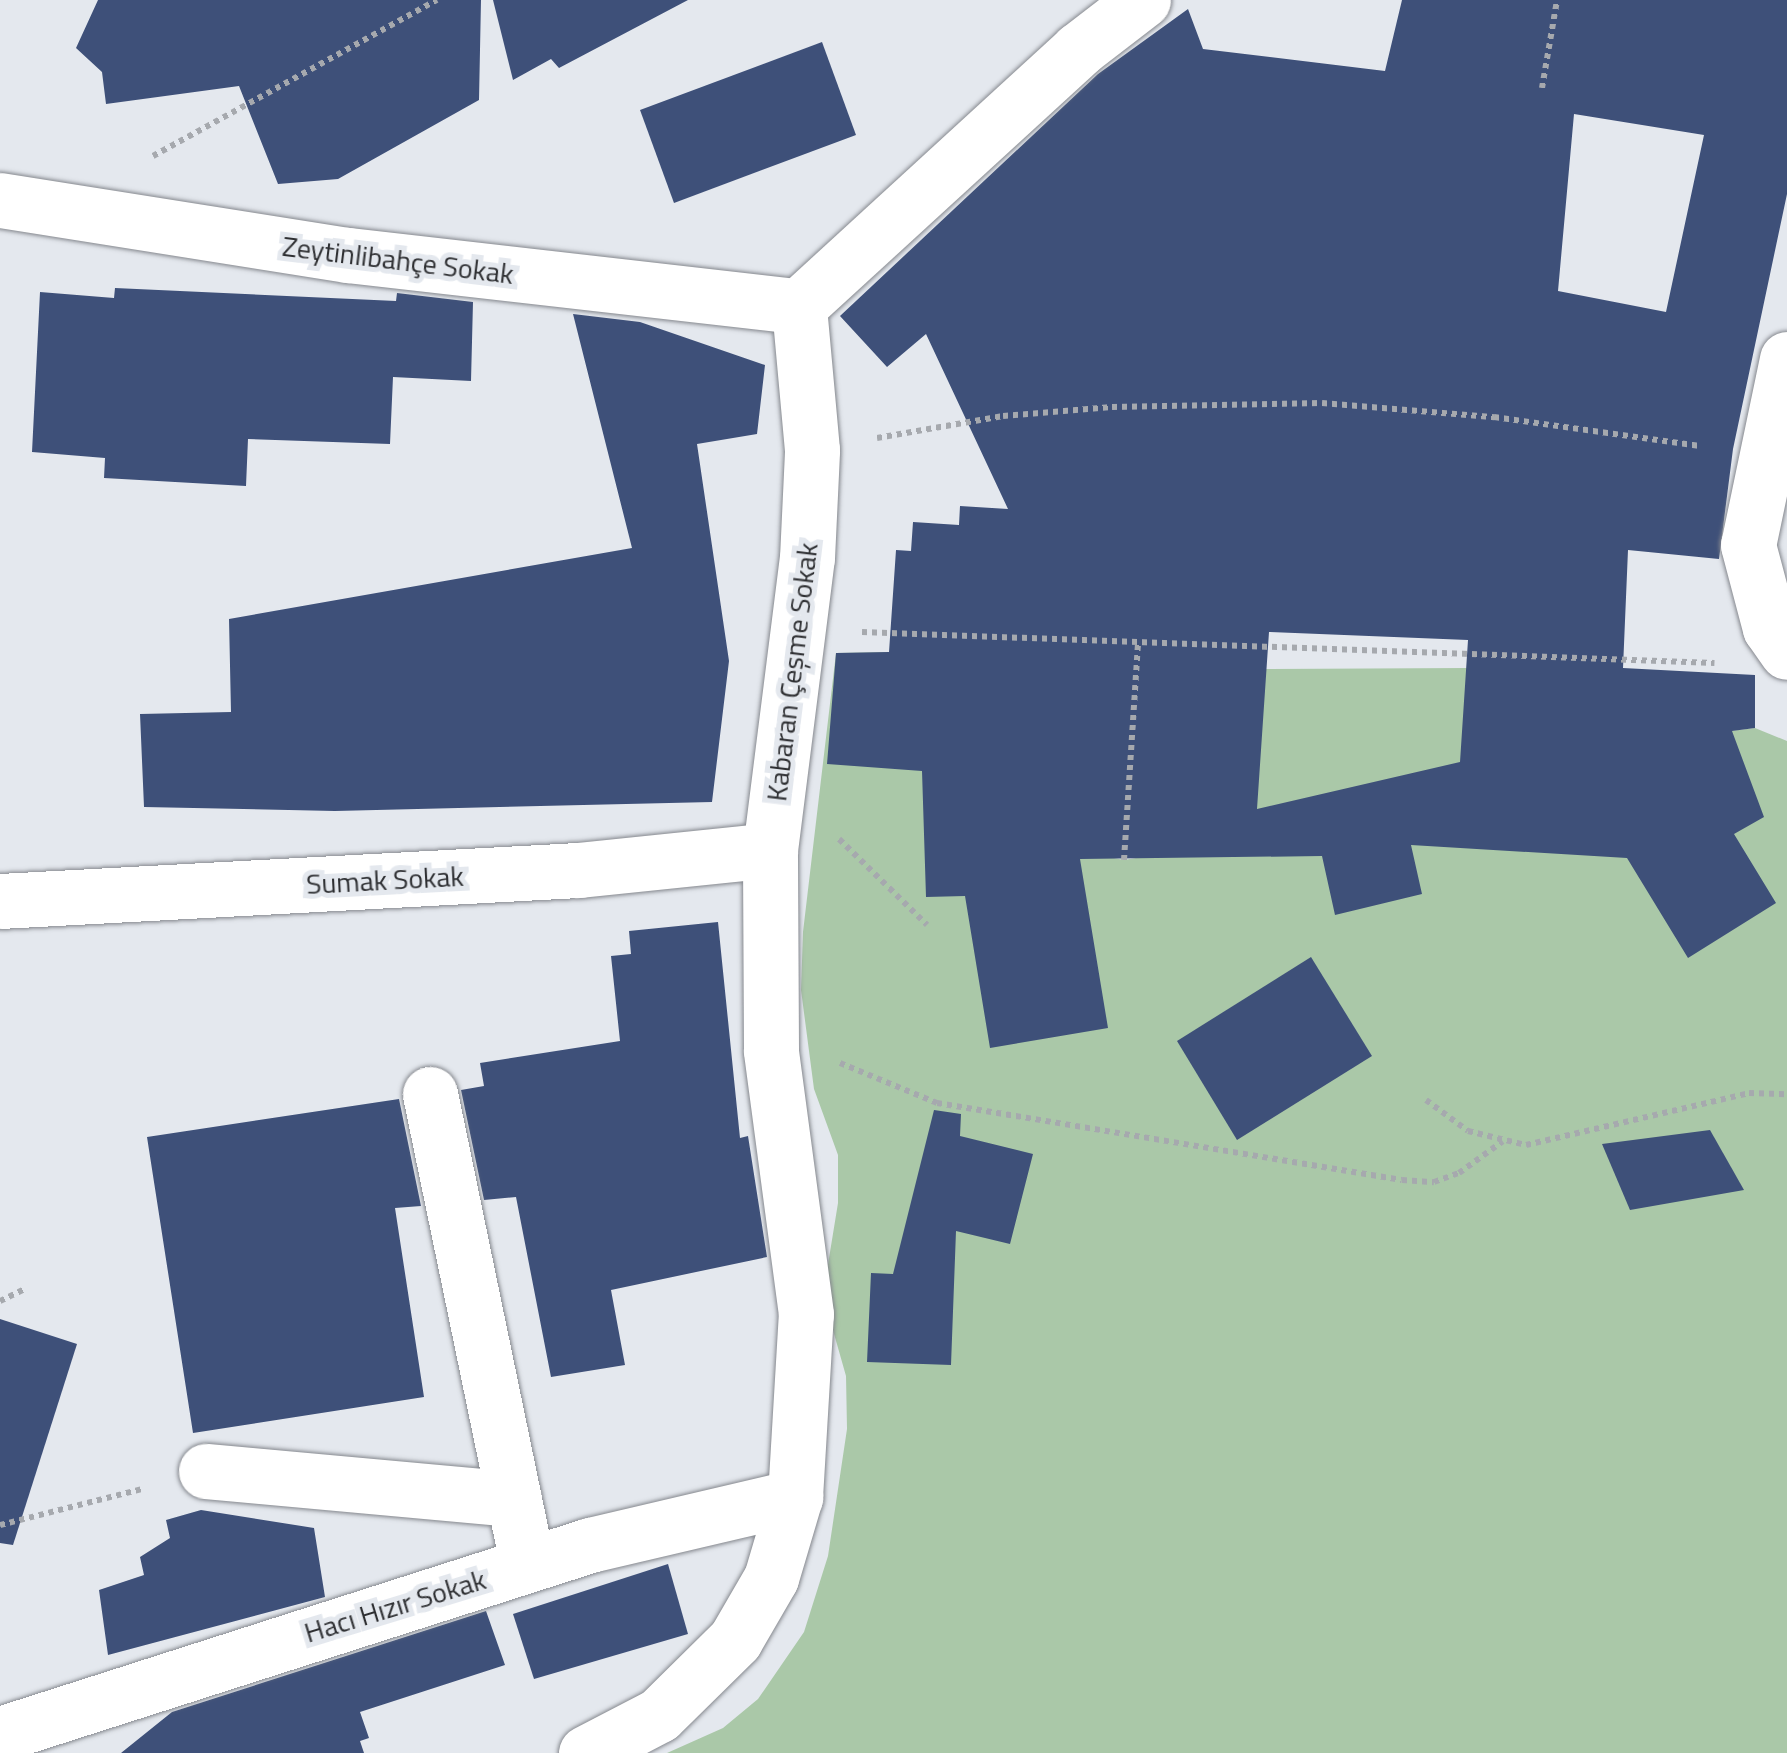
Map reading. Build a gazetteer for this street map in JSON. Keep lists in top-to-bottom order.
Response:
{
  "streets": {
    "street": [
      "Zeytinlibahçe Sokak",
      "Kabaran Çeşme Sokak",
      "Sumak Sokak",
      "Hacı Hızır Sokak"
    ]
  },
  "crossings": [
    ["Zeytinlibahçe Sokak", "Kabaran Çeşme Sokak"],
    ["Kabaran Çeşme Sokak", "Sumak Sokak"],
    ["Kabaran Çeşme Sokak", "Hacı Hızır Sokak"]
  ]
}
